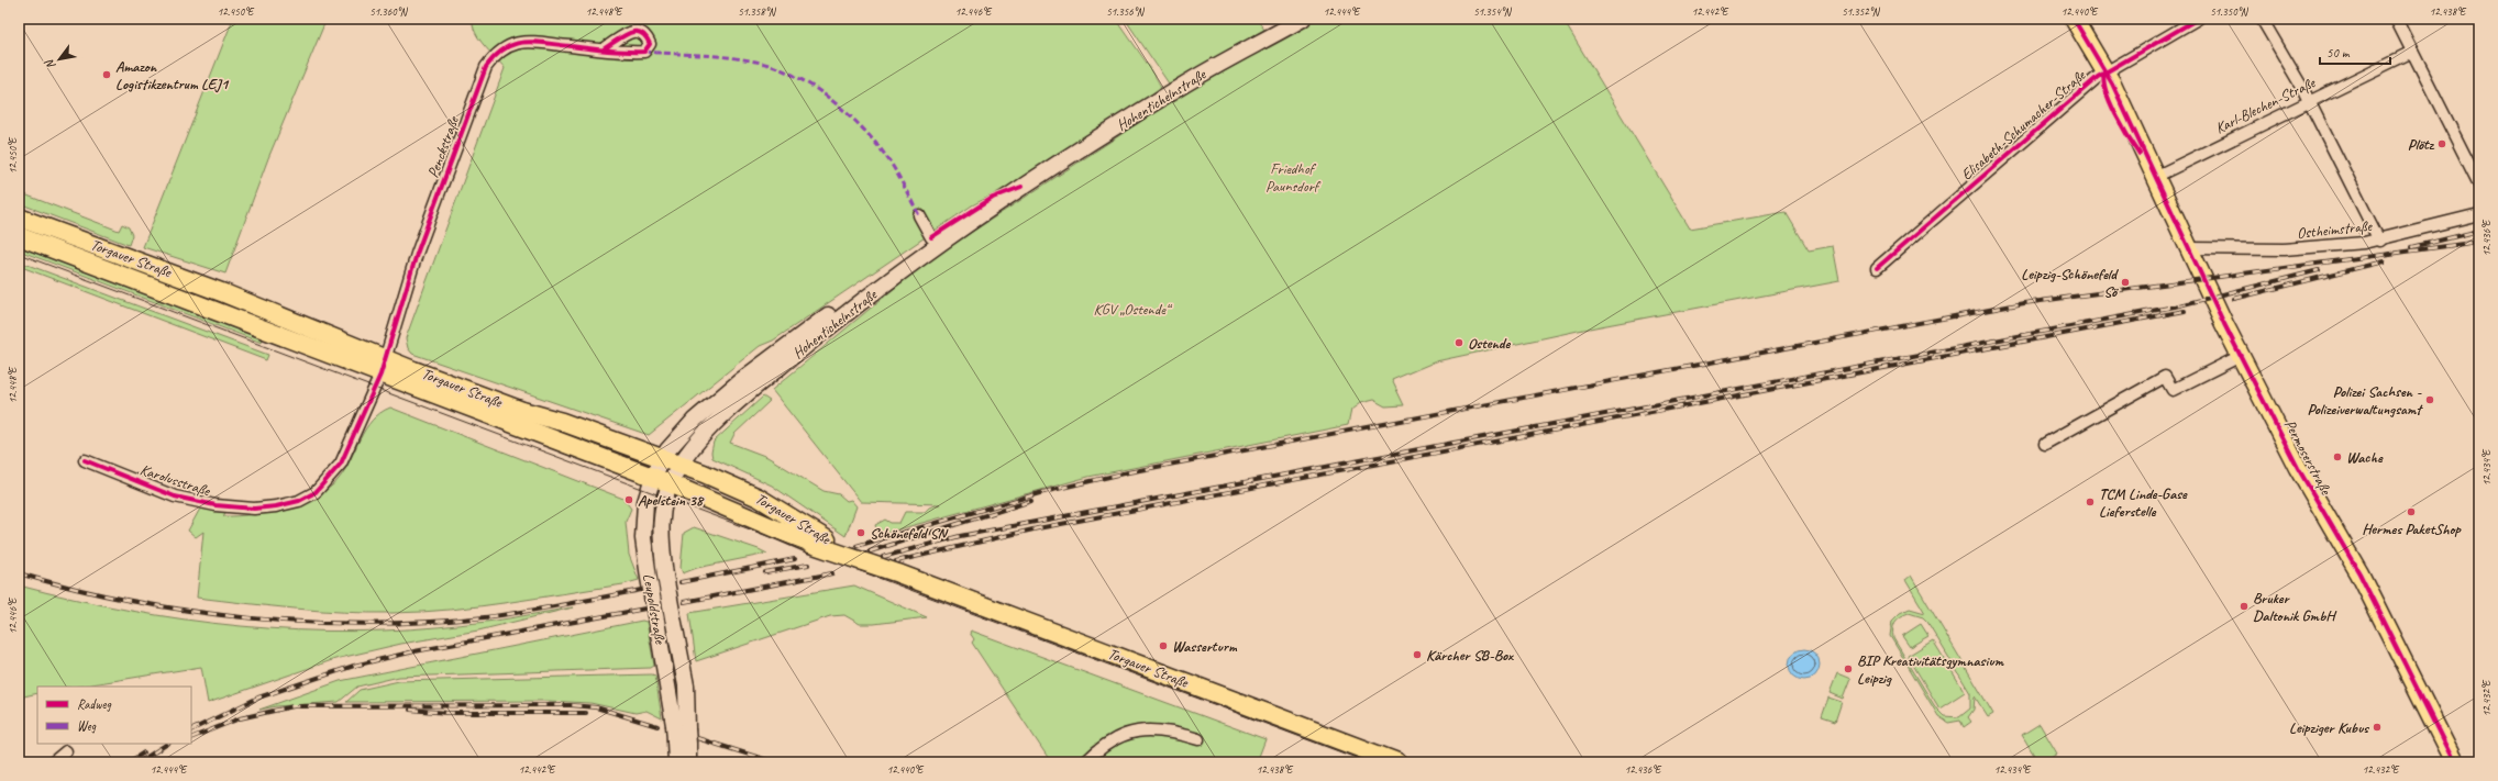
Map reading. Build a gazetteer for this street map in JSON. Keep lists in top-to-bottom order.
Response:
{
  "streets": {
    "main road": [
      "Hohentichelnstraße",
      "Torgauer Straße",
      "Permoserstraße",
      "Leupoldstraße"
    ],
    "street": [
      "Karl-Blechen-Straße",
      "Elisabeth-Schumacher-Straße",
      "Penckstraße",
      "Ostheimstraße",
      "Karolusstraße"
    ]
  },
  "crossings": [
    ["Hohentichelnstraße", "Torgauer Straße"],
    ["Hohentichelnstraße", "Leupoldstraße"],
    ["Karl-Blechen-Straße", "Permoserstraße"],
    ["Elisabeth-Schumacher-Straße", "Permoserstraße"],
    ["Penckstraße", "Torgauer Straße"],
    ["Penckstraße", "Karolusstraße"],
    ["Ostheimstraße", "Permoserstraße"],
    ["Torgauer Straße", "Karolusstraße"],
    ["Torgauer Straße", "Leupoldstraße"]
  ],
  "parks": ["Friedhof Paunsdorf", "KGV „Ostende“"],
  "places": [
    "Amazon Logistikzentrum LEJ1",
    "Plötz",
    "Leipzig-Schönefeld Sö",
    "Ostende",
    "Polizei Sachsen - Polizeiverwaltungsamt",
    "Wache",
    "Apelstein 38",
    "TCM Linde-Gase Lieferstelle",
    "Hermes PaketShop",
    "Schönefeld SN",
    "Bruker Daltonik GmbH",
    "Wasserturm",
    "Kärcher SB-Box",
    "BIP Kreativitätsgymnasium Leipzig",
    "Leipziger Kubus"
  ],
  "legend": ["Radweg", "Weg"],
  "scale_bar": "50 m",
  "north": "bottom left",
  "coordinates": [
    "12.450°E",
    "51.360°N",
    "12.448°E",
    "51.358°N",
    "12.446°E",
    "51.356°N",
    "12.444°E",
    "51.354°N",
    "12.442°E",
    "51.352°N",
    "12.440°E",
    "51.350°N",
    "12.438°E",
    "12.436°E",
    "12.434°E",
    "12.432°E"
  ]
}
